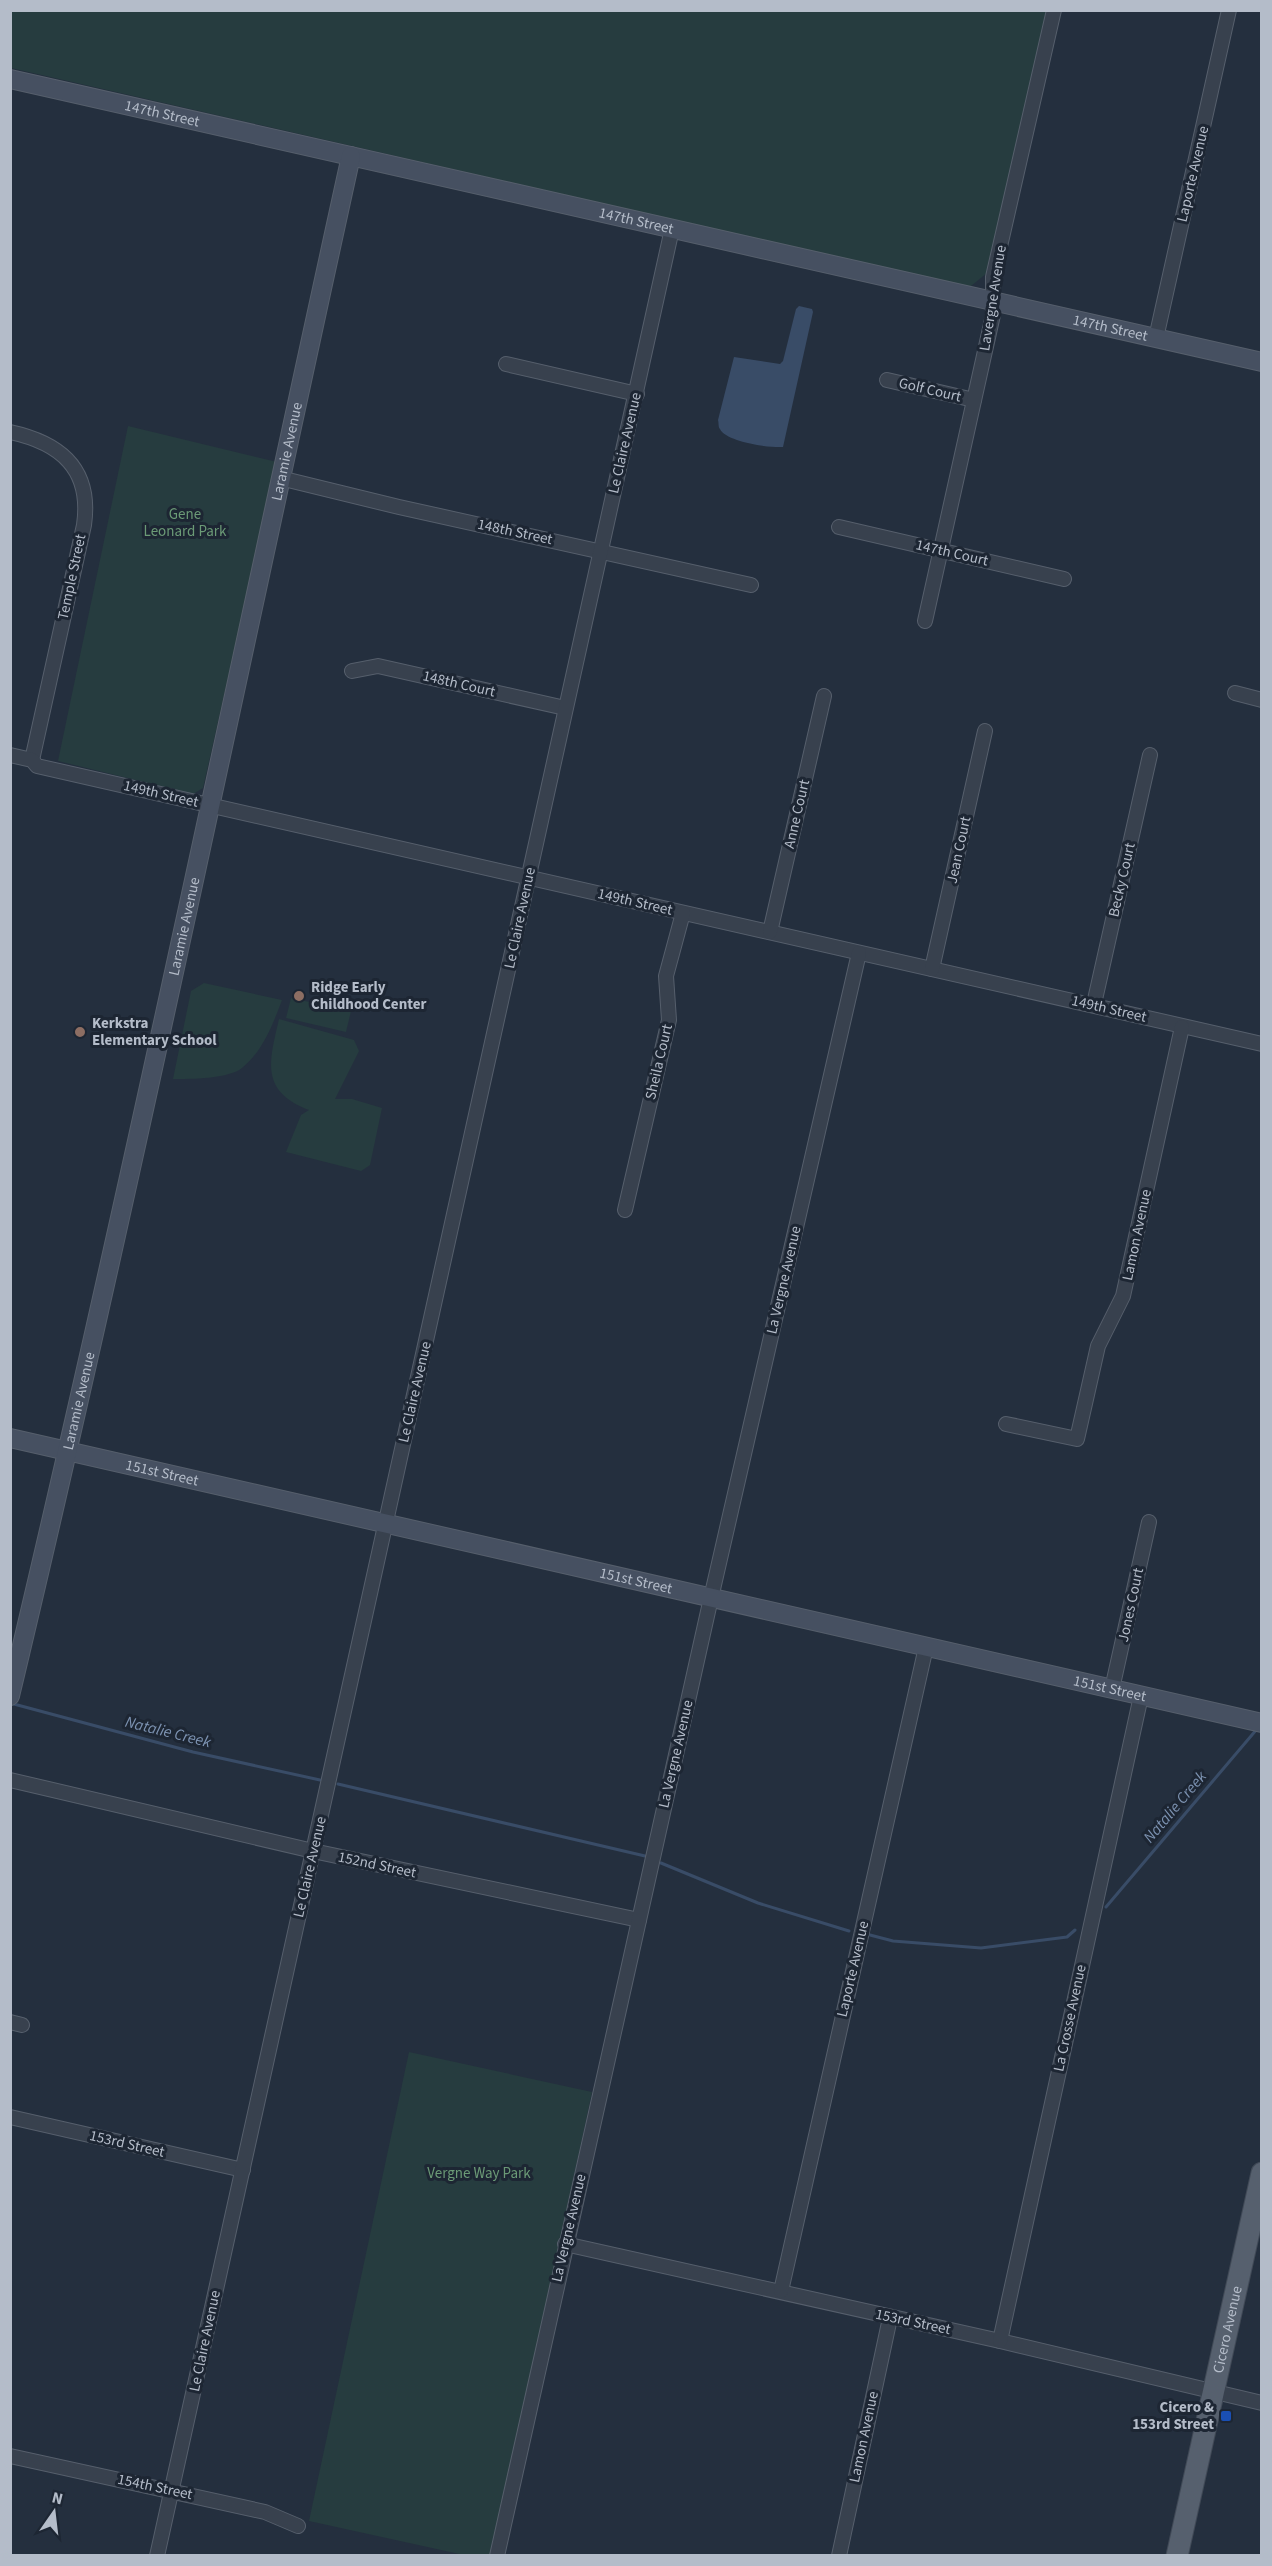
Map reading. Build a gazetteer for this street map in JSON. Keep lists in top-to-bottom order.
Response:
{
  "streets": {
    "main road": ["Cicero Avenue"],
    "street": [
      "147th Street",
      "Laporte Avenue",
      "Lavergne Avenue",
      "Golf Court",
      "Le Claire Avenue",
      "Laramie Avenue",
      "148th Street",
      "147th Court",
      "Temple Street",
      "148th Court",
      "149th Street",
      "Anne Court",
      "Jean Court",
      "Becky Court",
      "Sheila Court",
      "Lamon Avenue",
      "La Vergne Avenue",
      "151st Street",
      "Jones Court",
      "152nd Street",
      "La Crosse Avenue",
      "153rd Street",
      "154th Street"
    ]
  },
  "crossings": [
    ["147th Street", "Laporte Avenue"],
    ["147th Street", "Lavergne Avenue"],
    ["147th Street", "Le Claire Avenue"],
    ["147th Street", "Laramie Avenue"],
    ["Laporte Avenue", "151st Street"],
    ["Laporte Avenue", "153rd Street"],
    ["Lavergne Avenue", "Golf Court"],
    ["Lavergne Avenue", "147th Court"],
    ["Le Claire Avenue", "148th Street"],
    ["Le Claire Avenue", "148th Court"],
    ["Le Claire Avenue", "149th Street"],
    ["Le Claire Avenue", "151st Street"],
    ["Le Claire Avenue", "152nd Street"],
    ["Le Claire Avenue", "153rd Street"],
    ["Le Claire Avenue", "154th Street"],
    ["Laramie Avenue", "148th Street"],
    ["Laramie Avenue", "149th Street"],
    ["Laramie Avenue", "151st Street"],
    ["Temple Street", "149th Street"],
    ["149th Street", "Anne Court"],
    ["149th Street", "Jean Court"],
    ["149th Street", "Becky Court"],
    ["149th Street", "Sheila Court"],
    ["149th Street", "Lamon Avenue"],
    ["149th Street", "La Vergne Avenue"],
    ["Lamon Avenue", "153rd Street"],
    ["La Vergne Avenue", "151st Street"],
    ["La Vergne Avenue", "152nd Street"],
    ["La Vergne Avenue", "153rd Street"],
    ["151st Street", "Jones Court"],
    ["151st Street", "La Crosse Avenue"],
    ["La Crosse Avenue", "153rd Street"],
    ["153rd Street", "Cicero Avenue"]
  ],
  "water": ["Natalie Creek"],
  "parks": ["Gene Leonard Park", "Vergne Way Park"],
  "places": {
    "other": ["Ridge Early Childhood Center", "Kerkstra Elementary School"],
    "transit": ["Cicero & 153rd Street"]
  },
  "north": "top"
}
